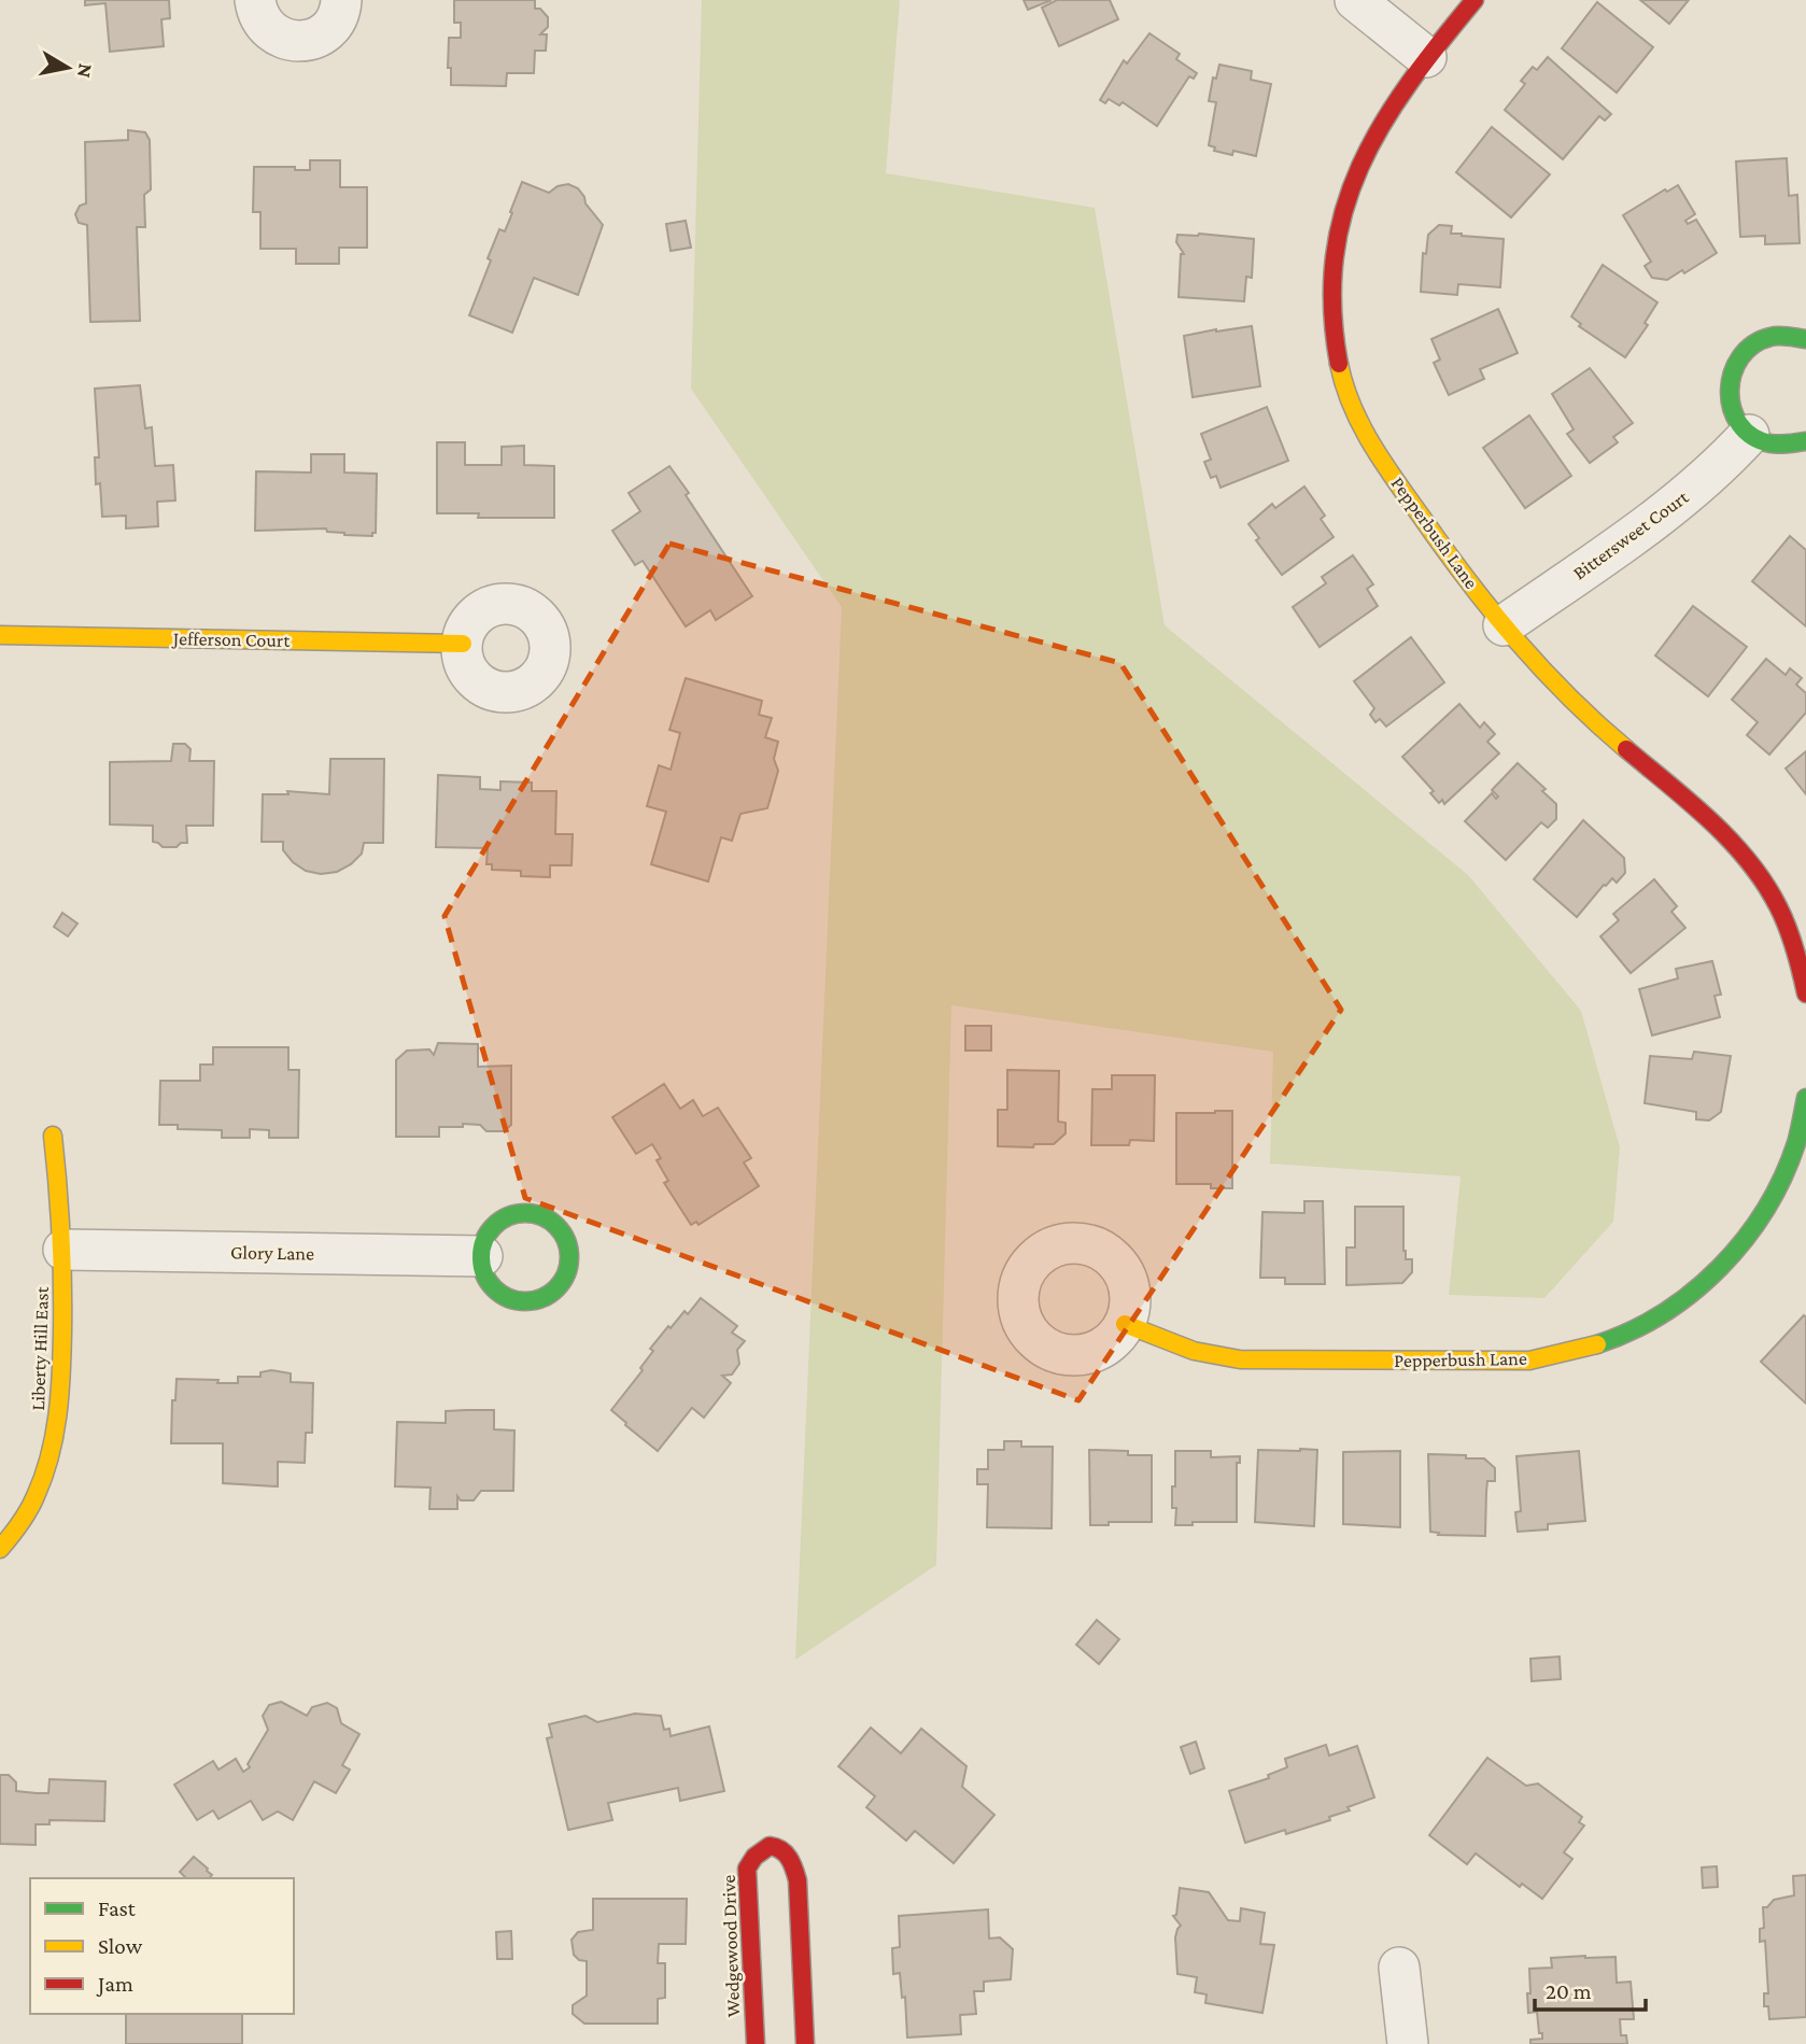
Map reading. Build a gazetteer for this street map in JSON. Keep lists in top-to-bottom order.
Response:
{
  "streets": {
    "street": [
      "Pepperbush Lane",
      "Bittersweet Court",
      "Jefferson Court",
      "Glory Lane",
      "Liberty Hill East",
      "Wedgewood Drive"
    ]
  },
  "crossings": [
    ["Pepperbush Lane", "Bittersweet Court"],
    ["Glory Lane", "Liberty Hill East"]
  ],
  "legend": ["Fast", "Slow", "Jam"],
  "scale_bar": "20 m",
  "north": "right"
}
